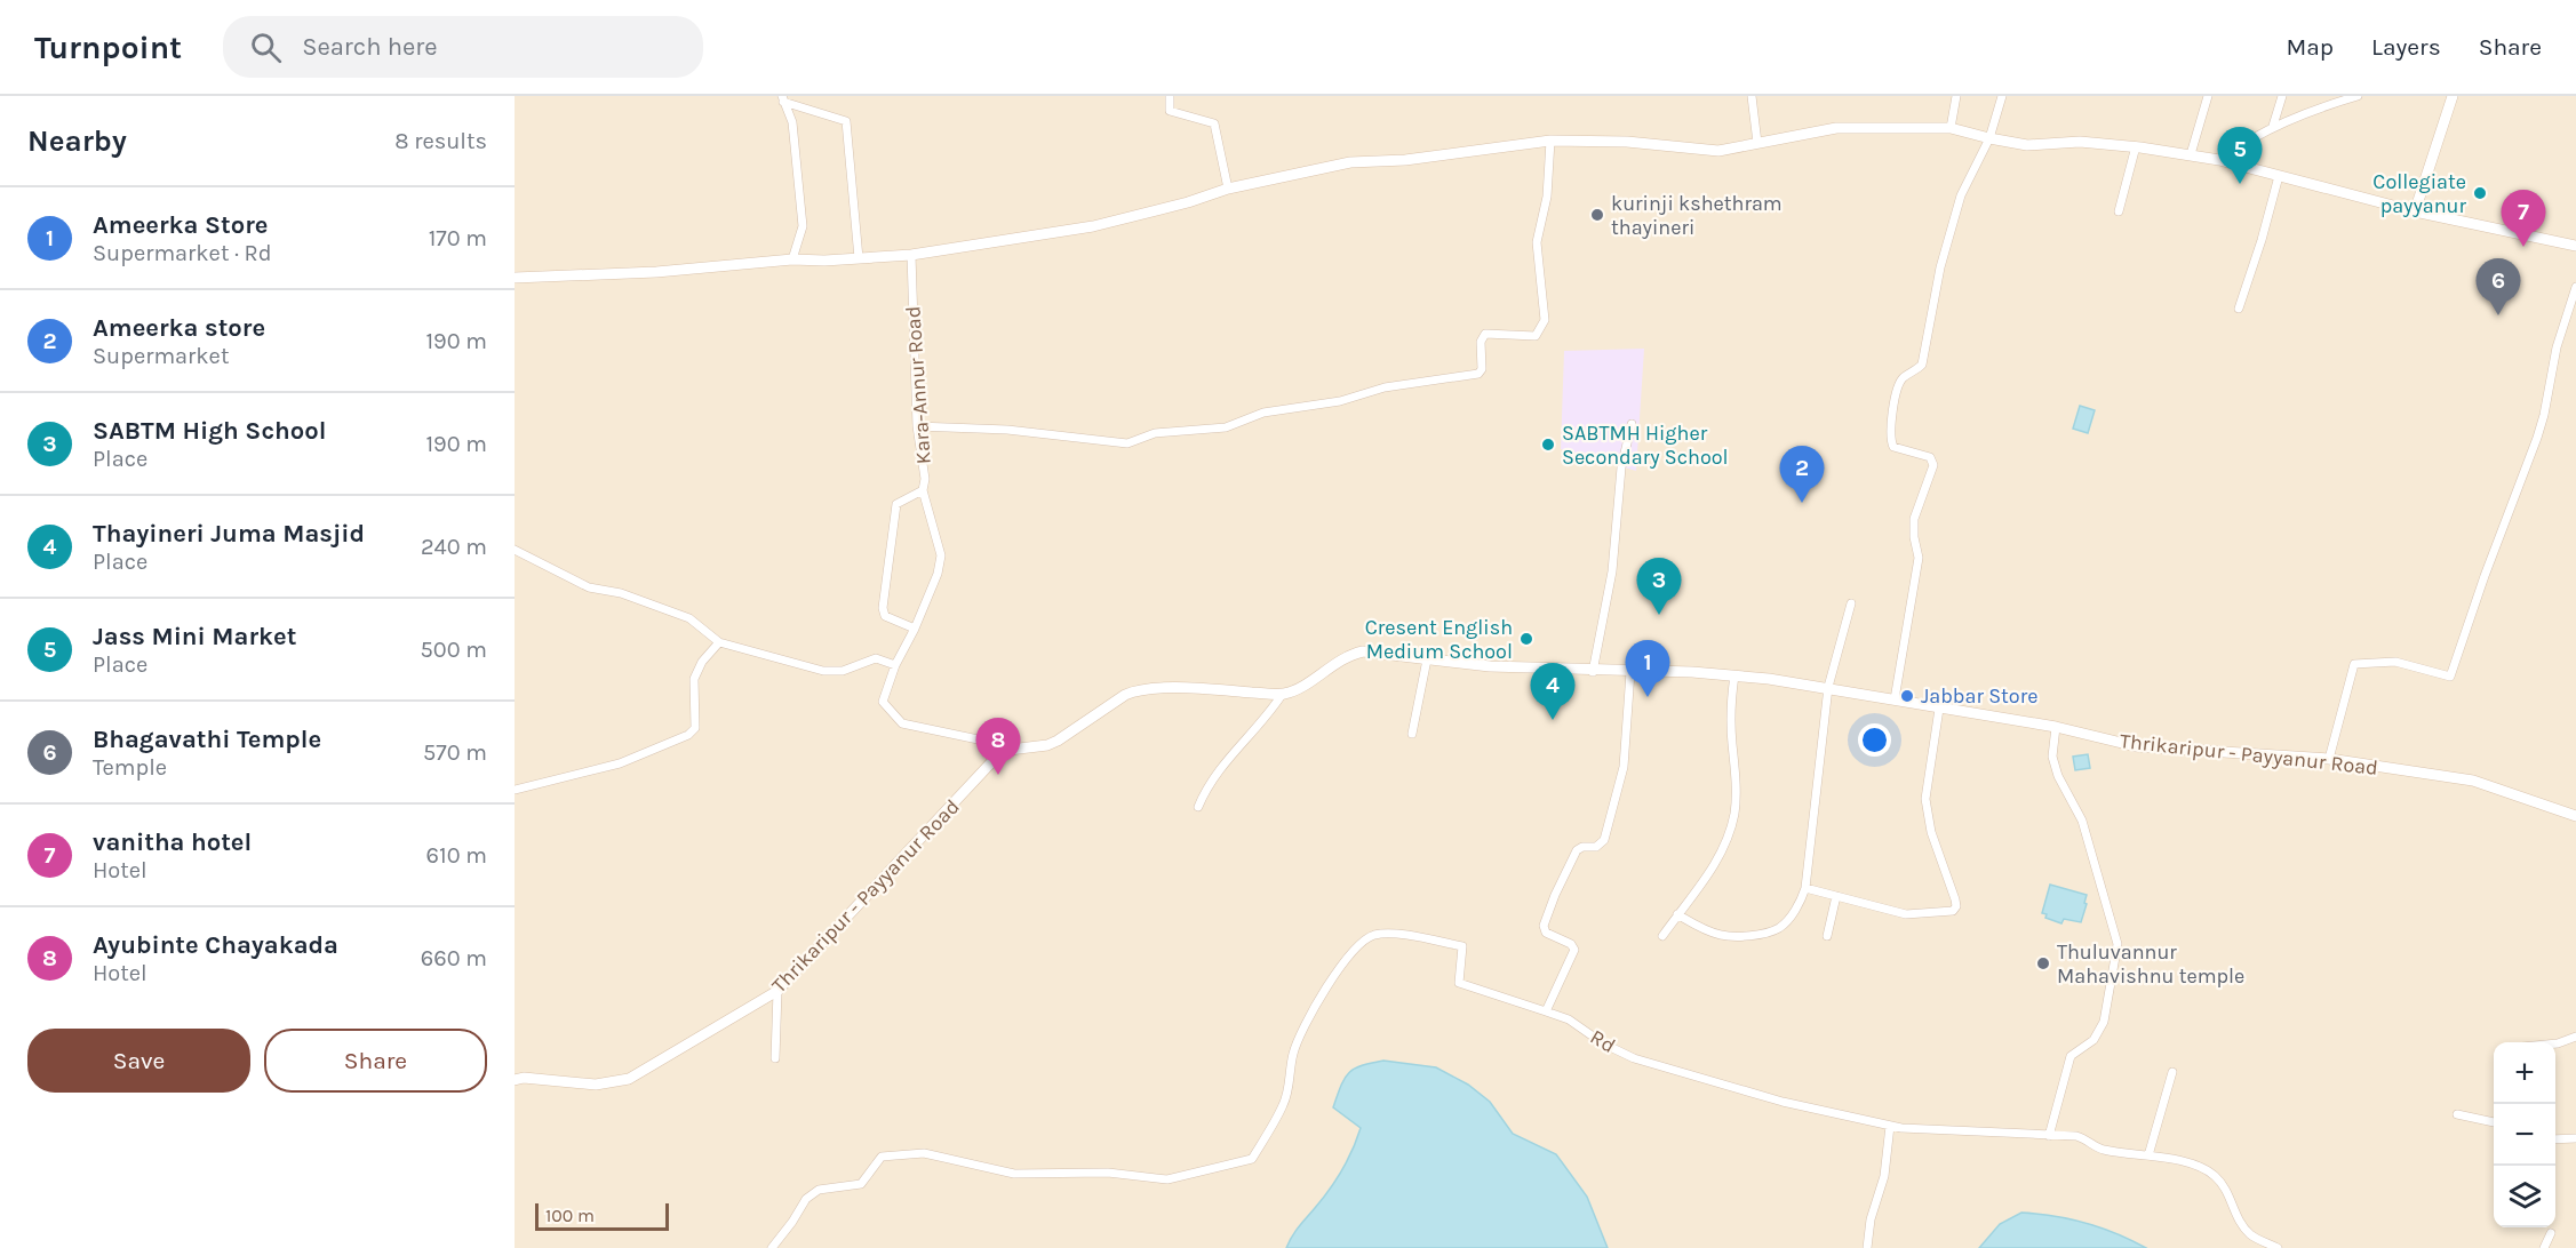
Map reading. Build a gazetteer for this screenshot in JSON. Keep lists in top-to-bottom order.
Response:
{
  "streets": {
    "main road": ["Thrikaripur - Payyanur Road"],
    "street": ["Kara-Annur Road", "Rd"]
  },
  "places": [
    "Collegiate payyanur",
    "kurinji kshethram thayineri",
    "SABTMH Higher Secondary School",
    "Cresent English Medium School",
    "Jabbar Store",
    "Thuluvannur Mahavishnu temple"
  ],
  "scale_bar": "100 m",
  "page": {
    "header": "Turnpoint",
    "search": "Search here",
    "nav": ["Map", "Layers", "Share"],
    "heading": ["Nearby", "8 results"],
    "pins": [
      "5",
      "7",
      "6",
      "2",
      "3",
      "1",
      "4",
      "8"
    ],
    "list": [
      {
        "mark": "1",
        "name": "Ameerka Store",
        "note": "Supermarket · Rd",
        "value": "170 m"
      },
      {
        "mark": "2",
        "name": "Ameerka store",
        "note": "Supermarket",
        "value": "190 m"
      },
      {
        "mark": "3",
        "name": "SABTM High School",
        "note": "Place",
        "value": "190 m"
      },
      {
        "mark": "4",
        "name": "Thayineri Juma Masjid",
        "note": "Place",
        "value": "240 m"
      },
      {
        "mark": "5",
        "name": "Jass Mini Market",
        "note": "Place",
        "value": "500 m"
      },
      {
        "mark": "6",
        "name": "Bhagavathi Temple",
        "note": "Temple",
        "value": "570 m"
      },
      {
        "mark": "7",
        "name": "vanitha hotel",
        "note": "Hotel",
        "value": "610 m"
      },
      {
        "mark": "8",
        "name": "Ayubinte Chayakada",
        "note": "Hotel",
        "value": "660 m"
      }
    ],
    "buttons": ["Save", "Share"],
    "map_buttons": ["+", "−"],
    "scale": "100 m"
  }
}
